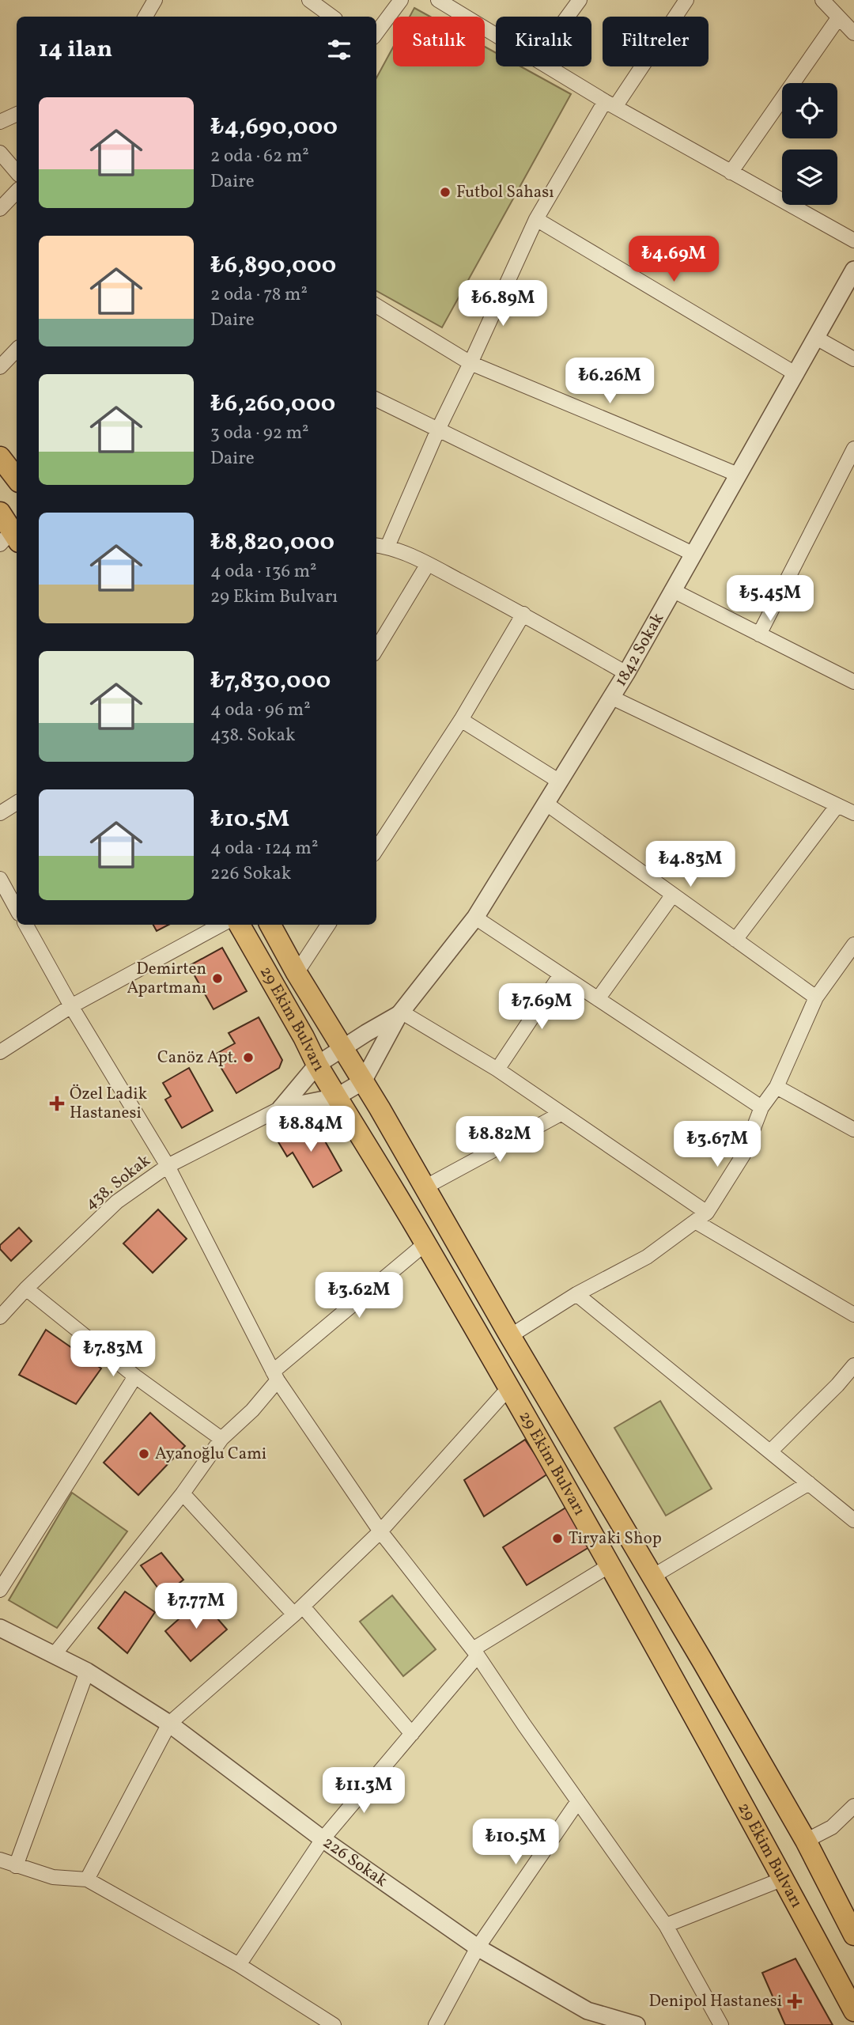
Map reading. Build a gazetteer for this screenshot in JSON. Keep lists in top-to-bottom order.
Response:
{
  "streets": {
    "main road": ["29 Ekim Bulvarı"],
    "street": ["1842 Sokak", "438. Sokak", "226 Sokak"]
  },
  "places": {
    "other": [
      "Futbol Sahası",
      "Demirten Apartmanı",
      "Canöz Apt.",
      "Ayanoğlu Cami",
      "Tiryaki Shop"
    ],
    "health": ["Özel Ladik Hastanesi", "Denipol Hastanesi"]
  },
  "page": {
    "chip": ["Satılık", "Kiralık", "Filtreler"],
    "heading": "14 ilan",
    "list": [
      {
        "name": "₺4,690,000",
        "note": "2 oda · 62 m² · Daire"
      },
      {
        "name": "₺6,890,000",
        "note": "2 oda · 78 m² · Daire"
      },
      {
        "name": "₺6,260,000",
        "note": "3 oda · 92 m² · Daire"
      },
      {
        "name": "₺8,820,000",
        "note": "4 oda · 136 m² · 29 Ekim Bulvarı"
      },
      {
        "name": "₺7,830,000",
        "note": "4 oda · 96 m² · 438. Sokak"
      },
      {
        "name": "₺10.5M",
        "note": "4 oda · 124 m² · 226 Sokak"
      }
    ],
    "price": [
      "₺4.69M",
      "₺6.89M",
      "₺6.26M",
      "₺5.45M",
      "₺4.83M",
      "₺7.69M",
      "₺8.84M",
      "₺8.82M",
      "₺3.67M",
      "₺3.62M",
      "₺7.83M",
      "₺7.77M",
      "₺11.3M",
      "₺10.5M"
    ]
  }
}
